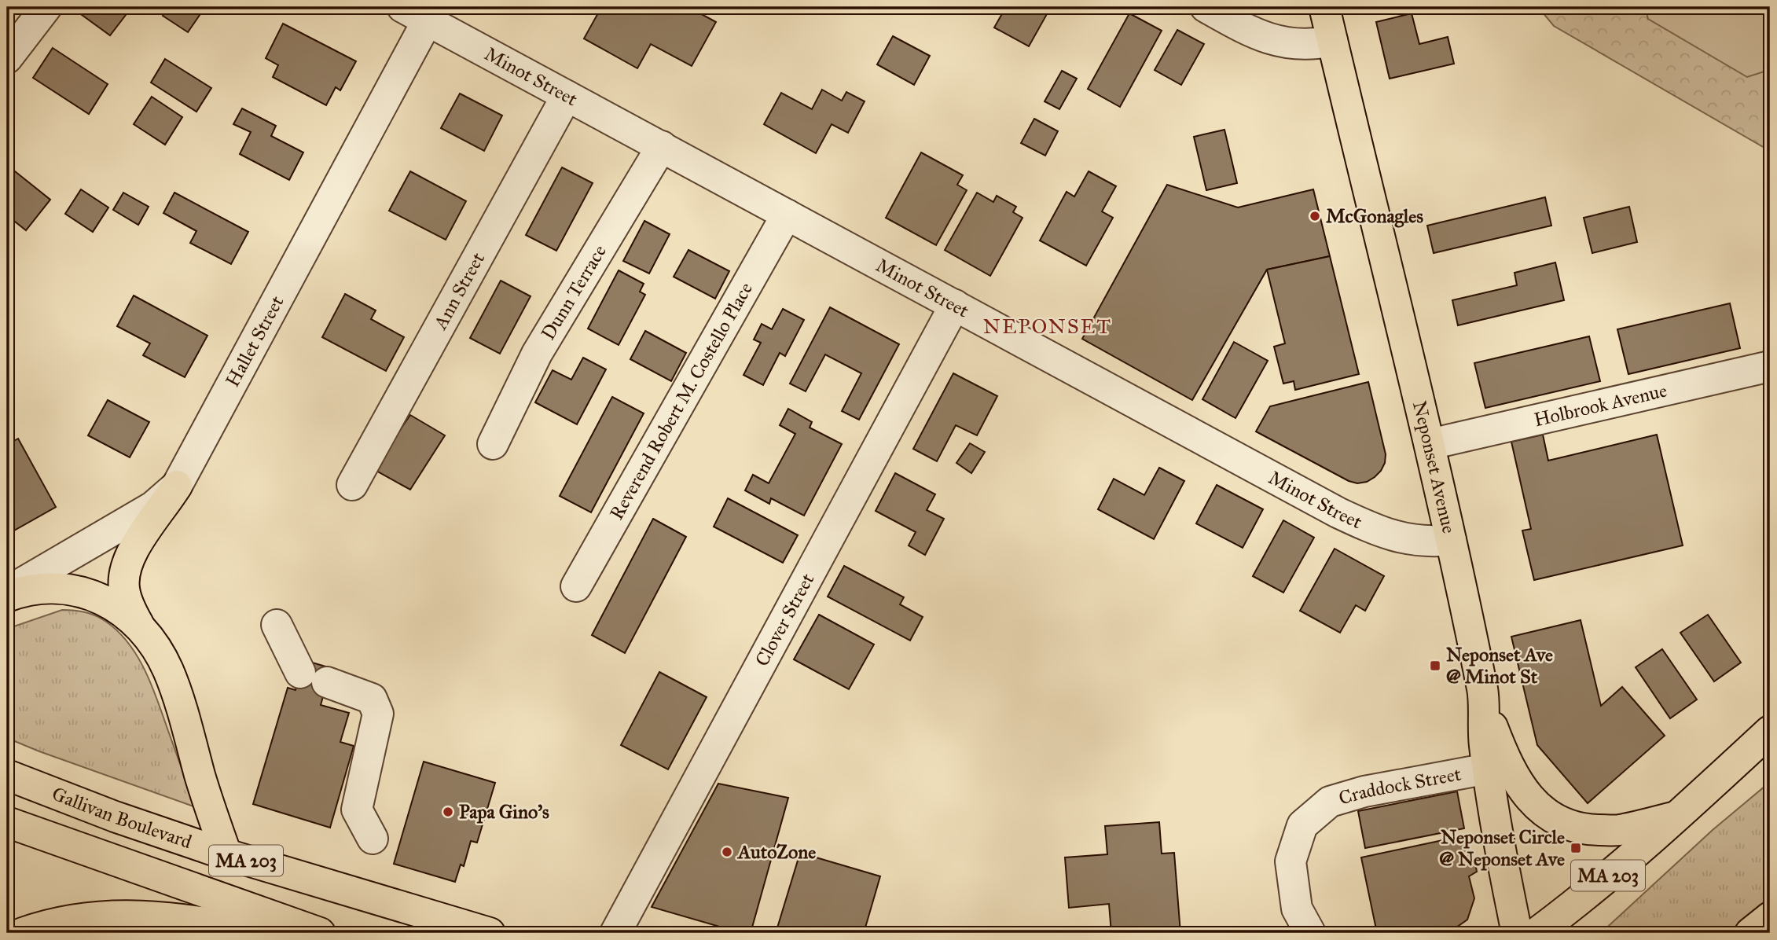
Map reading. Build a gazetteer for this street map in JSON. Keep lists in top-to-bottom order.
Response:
{
  "streets": {
    "main road": ["Neponset Avenue", "Gallivan Boulevard", "MA 203"],
    "street": [
      "Minot Street",
      "Ann Street",
      "Dunn Terrace",
      "Hallet Street",
      "Reverend Robert M. Costello Place",
      "Holbrook Avenue",
      "Clover Street",
      "Craddock Street"
    ]
  },
  "crossings": [
    ["Minot Street", "Ann Street"],
    ["Minot Street", "Dunn Terrace"],
    ["Minot Street", "Hallet Street"],
    ["Minot Street", "Reverend Robert M. Costello Place"],
    ["Minot Street", "Neponset Avenue"],
    ["Minot Street", "Clover Street"],
    ["Holbrook Avenue", "Neponset Avenue"],
    ["Neponset Avenue", "Craddock Street"]
  ],
  "districts": ["NEPONSET"],
  "places": {
    "other": ["McGonagles", "Papa Gino's", "AutoZone"],
    "transit": ["Neponset Ave @ Minot St", "Neponset Circle @ Neponset Ave"]
  }
}
